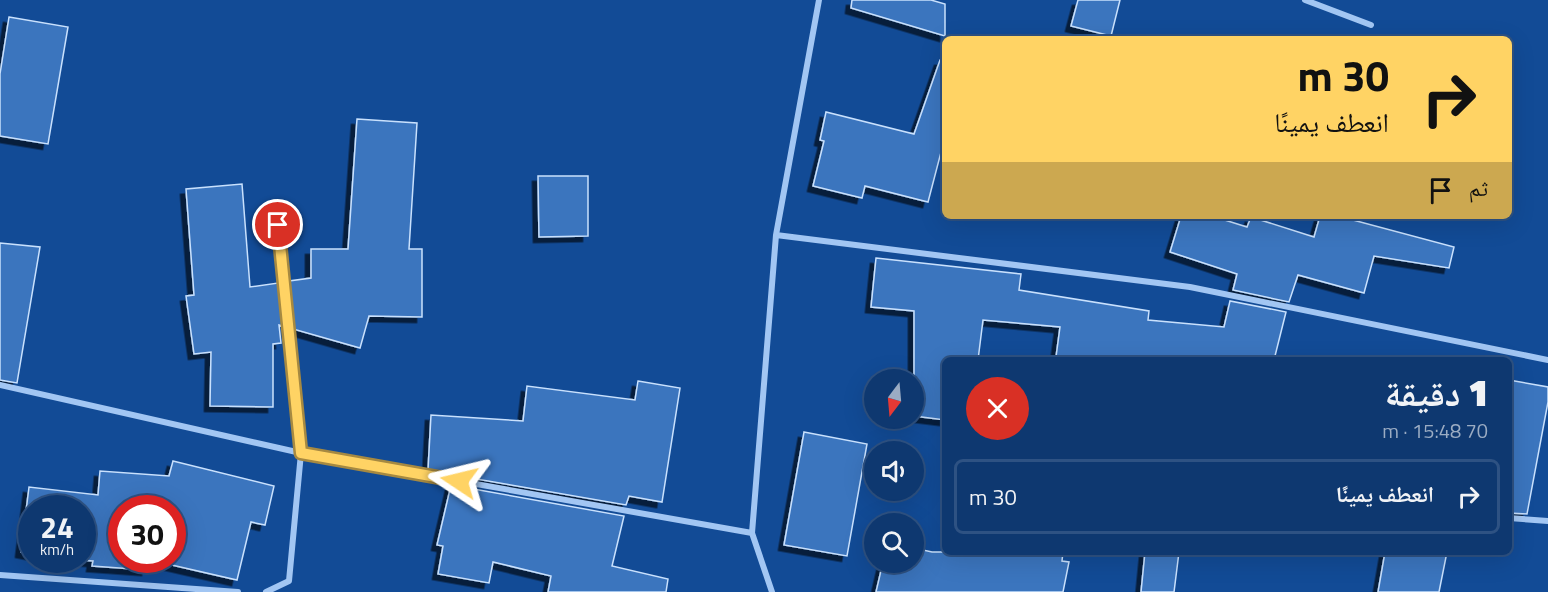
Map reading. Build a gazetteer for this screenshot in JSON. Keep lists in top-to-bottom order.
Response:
{
  "north": "bottom",
  "page": {
    "turn": ["30 m", "انعطف يمينًا"],
    "then": "ثم",
    "heading": ["1 دقيقة", "70 m · 15:48"],
    "list": [
      {
        "name": "انعطف يمينًا",
        "value": "30 m"
      }
    ],
    "speed": "24 km/h",
    "limit": "30"
  }
}
